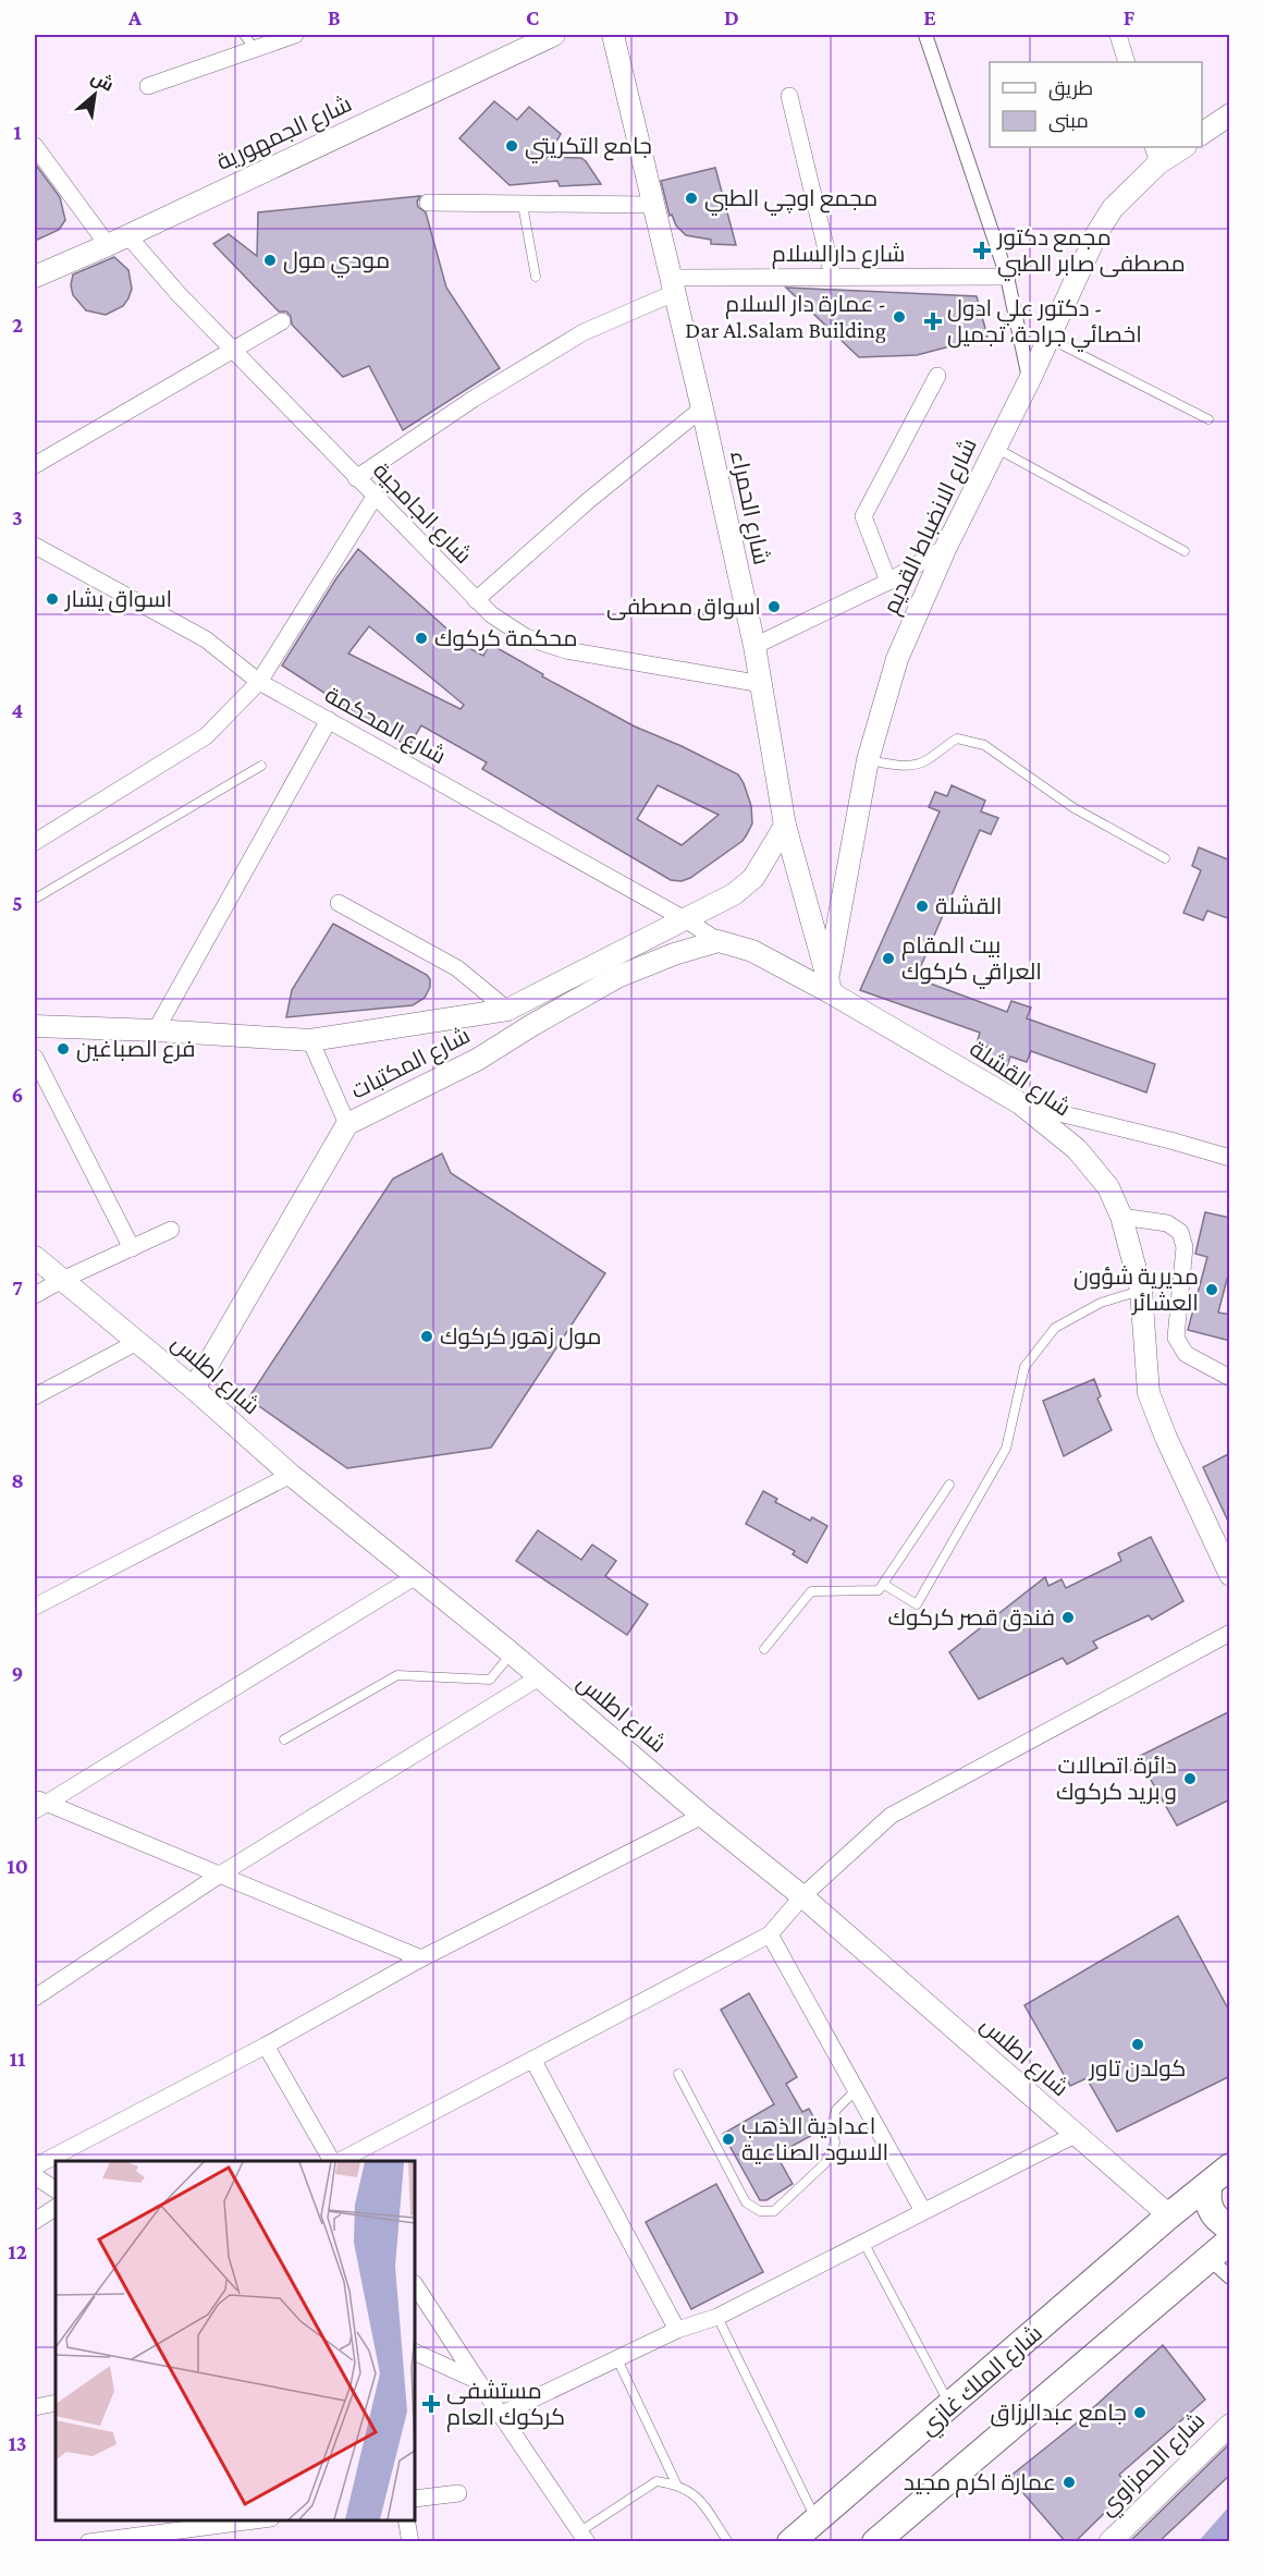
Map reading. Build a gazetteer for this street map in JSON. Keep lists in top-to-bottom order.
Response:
{
  "streets": {
    "main road": ["شارع الملك غازي"],
    "street": [
      "شارع الجمهورية",
      "شارع دارالسلام",
      "شارع الحمراء",
      "شارع الجامجية",
      "شارع الانضباط القديم",
      "شارع المحكمة",
      "شارع المكتبات",
      "شارع القشلة",
      "شارع اطلس",
      "شارع الحمزاوي"
    ]
  },
  "crossings": [
    ["شارع الجمهورية", "شارع الجامجية"],
    ["شارع دارالسلام", "شارع الحمراء"],
    ["شارع الحمراء", "شارع الجامجية"],
    ["شارع الحمراء", "شارع الانضباط القديم"],
    ["شارع الحمراء", "شارع المكتبات"],
    ["شارع الحمراء", "شارع القشلة"],
    ["شارع الانضباط القديم", "شارع القشلة"],
    ["شارع المحكمة", "شارع المكتبات"],
    ["شارع المحكمة", "شارع القشلة"],
    ["شارع المكتبات", "شارع القشلة"],
    ["شارع المكتبات", "شارع اطلس"],
    ["شارع اطلس", "شارع الملك غازي"]
  ],
  "places": {
    "other": [
      "جامع التكريتي",
      "مجمع اوچي الطبي",
      "مودي مول",
      "عمارة دار السلام - Dar Al.Salam Building",
      "اسواق يشار",
      "اسواق مصطفى",
      "محكمة كركوك",
      "القشلة",
      "بيت المقام العراقي كركوك",
      "فرع الصباغين",
      "مديرية شؤون العشائر",
      "مول زهور كركوك",
      "فندق قصر كركوك",
      "دائرة اتصالات و بريد كركوك",
      "کولدن تاور",
      "اعدادية الذهب الاسود الصناعية",
      "جامع عبدالرزاق",
      "عمارة اكرم مجيد"
    ],
    "health": ["مجمع دكتور مصطفى صابر الطبي", "دكتور علي ادول - اخصائي جراحة، تجميل", "مستشفى كركوك العام"]
  },
  "legend": ["طريق", "مبنى"],
  "north": "top right",
  "grid": {
    "columns": [
      "A",
      "B",
      "C",
      "D",
      "E",
      "F"
    ],
    "rows": [
      "1",
      "2",
      "3",
      "4",
      "5",
      "6",
      "7",
      "8",
      "9",
      "10",
      "11",
      "12",
      "13"
    ]
  }
}
